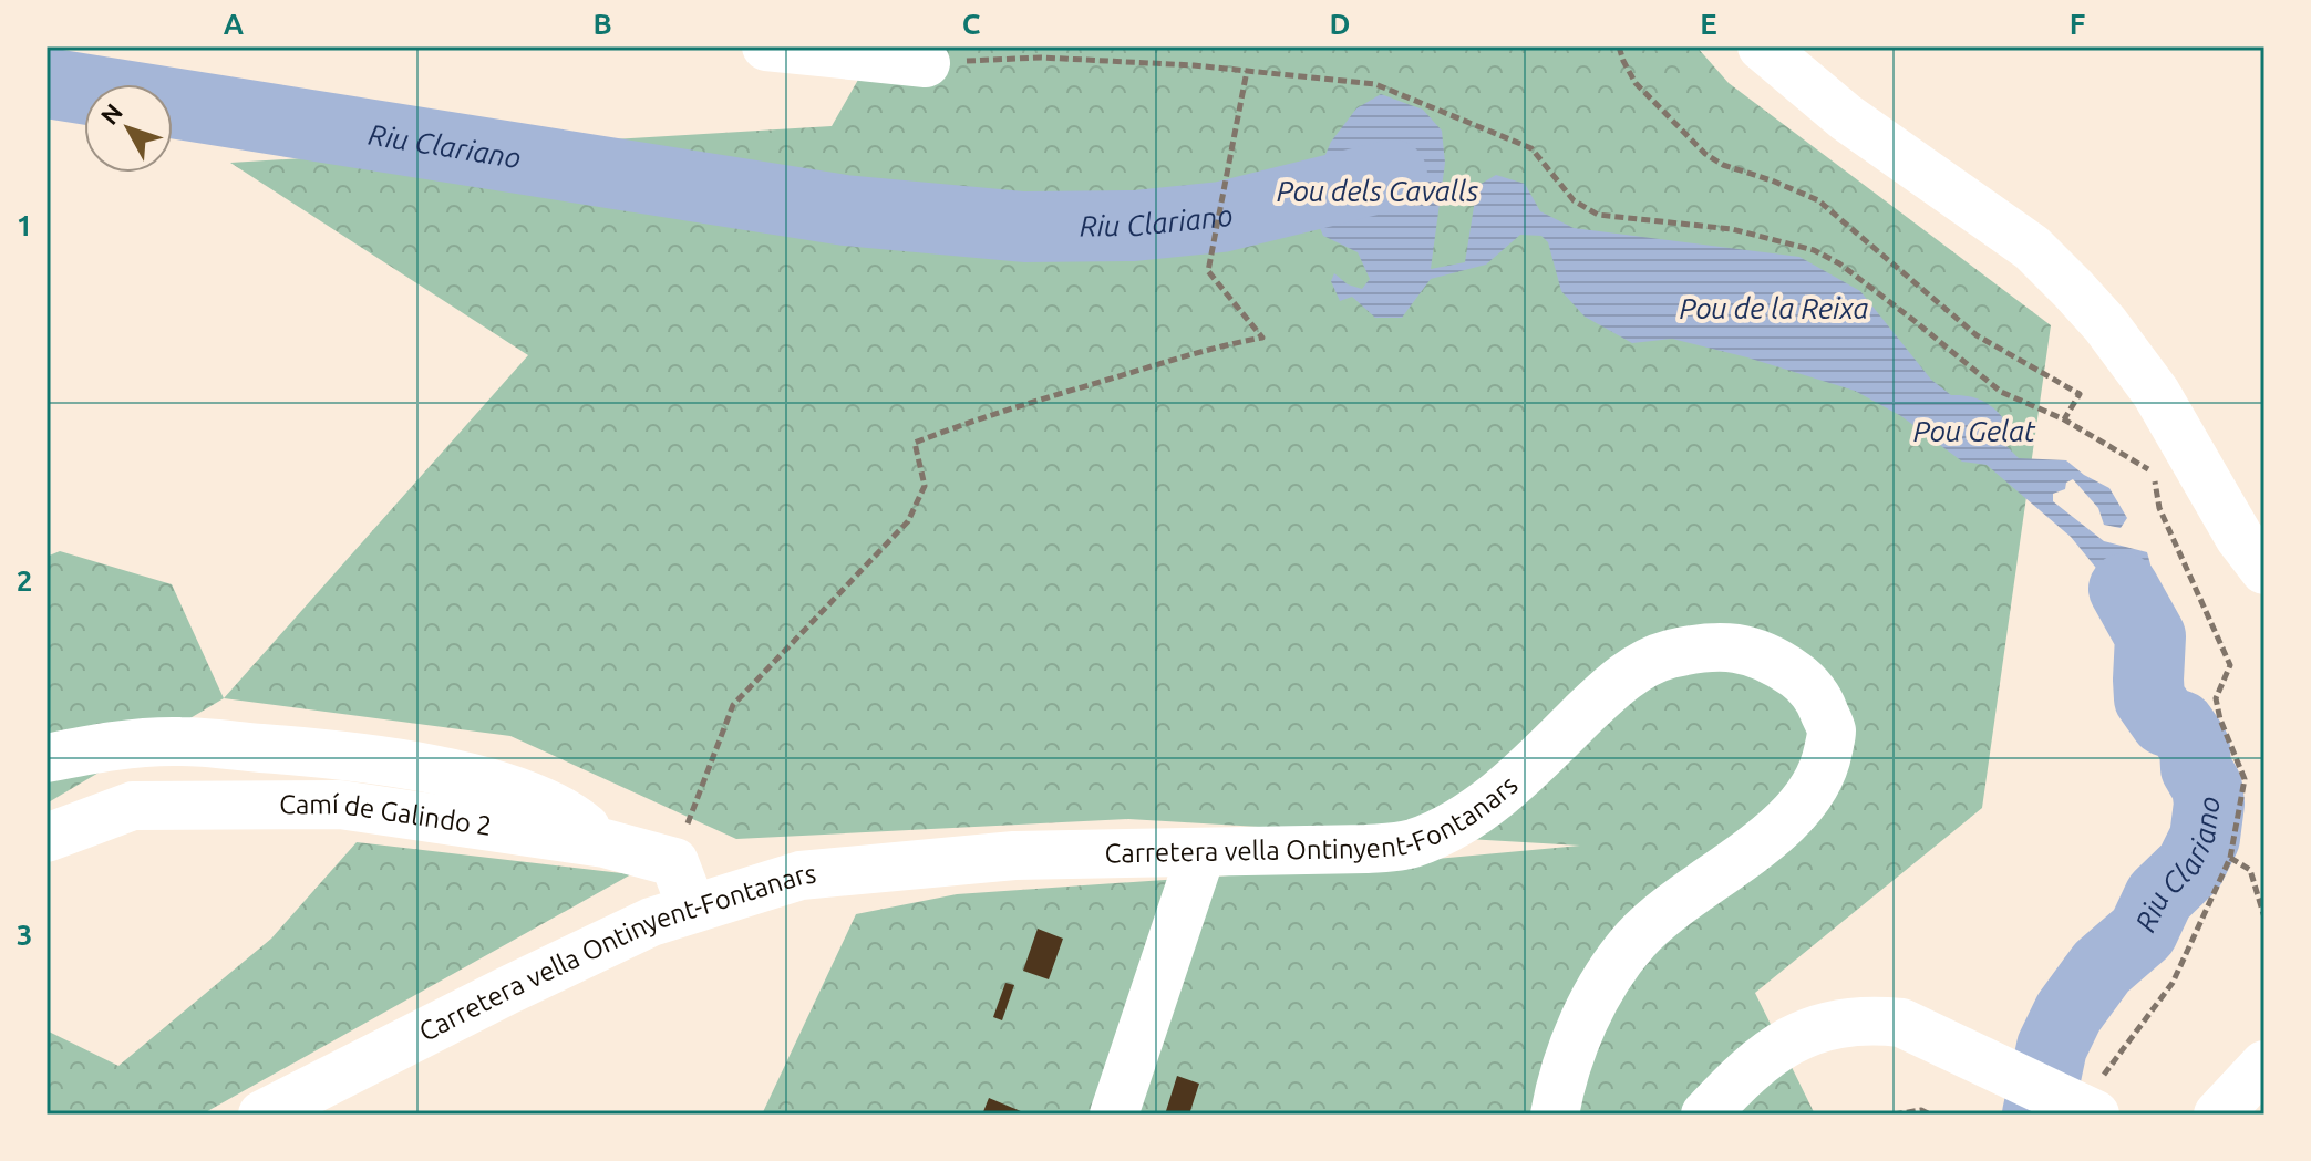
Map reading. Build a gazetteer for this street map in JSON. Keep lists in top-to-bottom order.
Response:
{
  "streets": {
    "street": ["Carretera vella Ontinyent-Fontanars", "Camí de Galindo 2"]
  },
  "water": [
    "Riu Clariano",
    "Pou dels Cavalls",
    "Pou de la Reixa",
    "Pou Gelat"
  ],
  "north": "top left",
  "grid": {
    "columns": [
      "A",
      "B",
      "C",
      "D",
      "E",
      "F"
    ],
    "rows": ["1", "2", "3"]
  }
}
